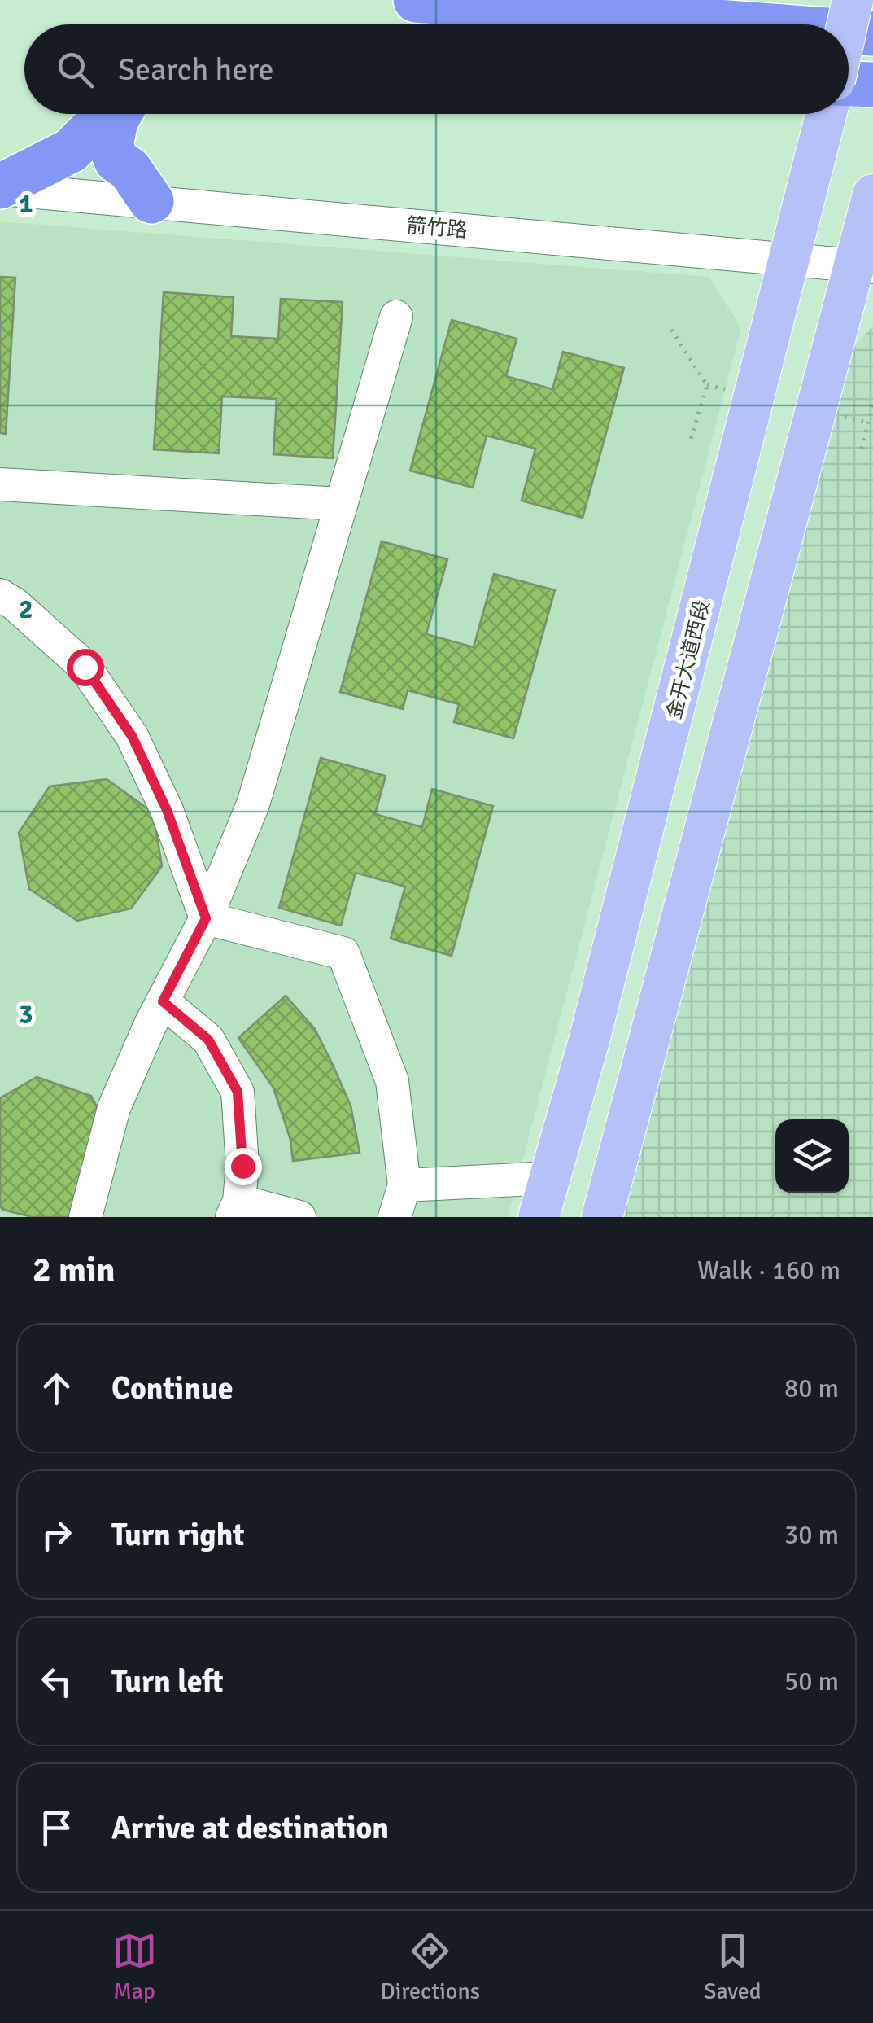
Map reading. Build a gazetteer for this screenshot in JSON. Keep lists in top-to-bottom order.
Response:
{
  "streets": {
    "main road": ["金开大道西段"],
    "street": ["箭竹路"]
  },
  "crossings": [
    ["箭竹路", "金开大道西段"]
  ],
  "page": {
    "search": "Search here",
    "heading": ["2 min", "Walk · 160 m"],
    "list": [
      ["Continue", "80 m"],
      ["Turn right", "30 m"],
      ["Turn left", "50 m"],
      "Arrive at destination"
    ],
    "nav": ["Map", "Directions", "Saved"]
  },
  "grid": {
    "rows": ["1", "2", "3"]
  }
}
